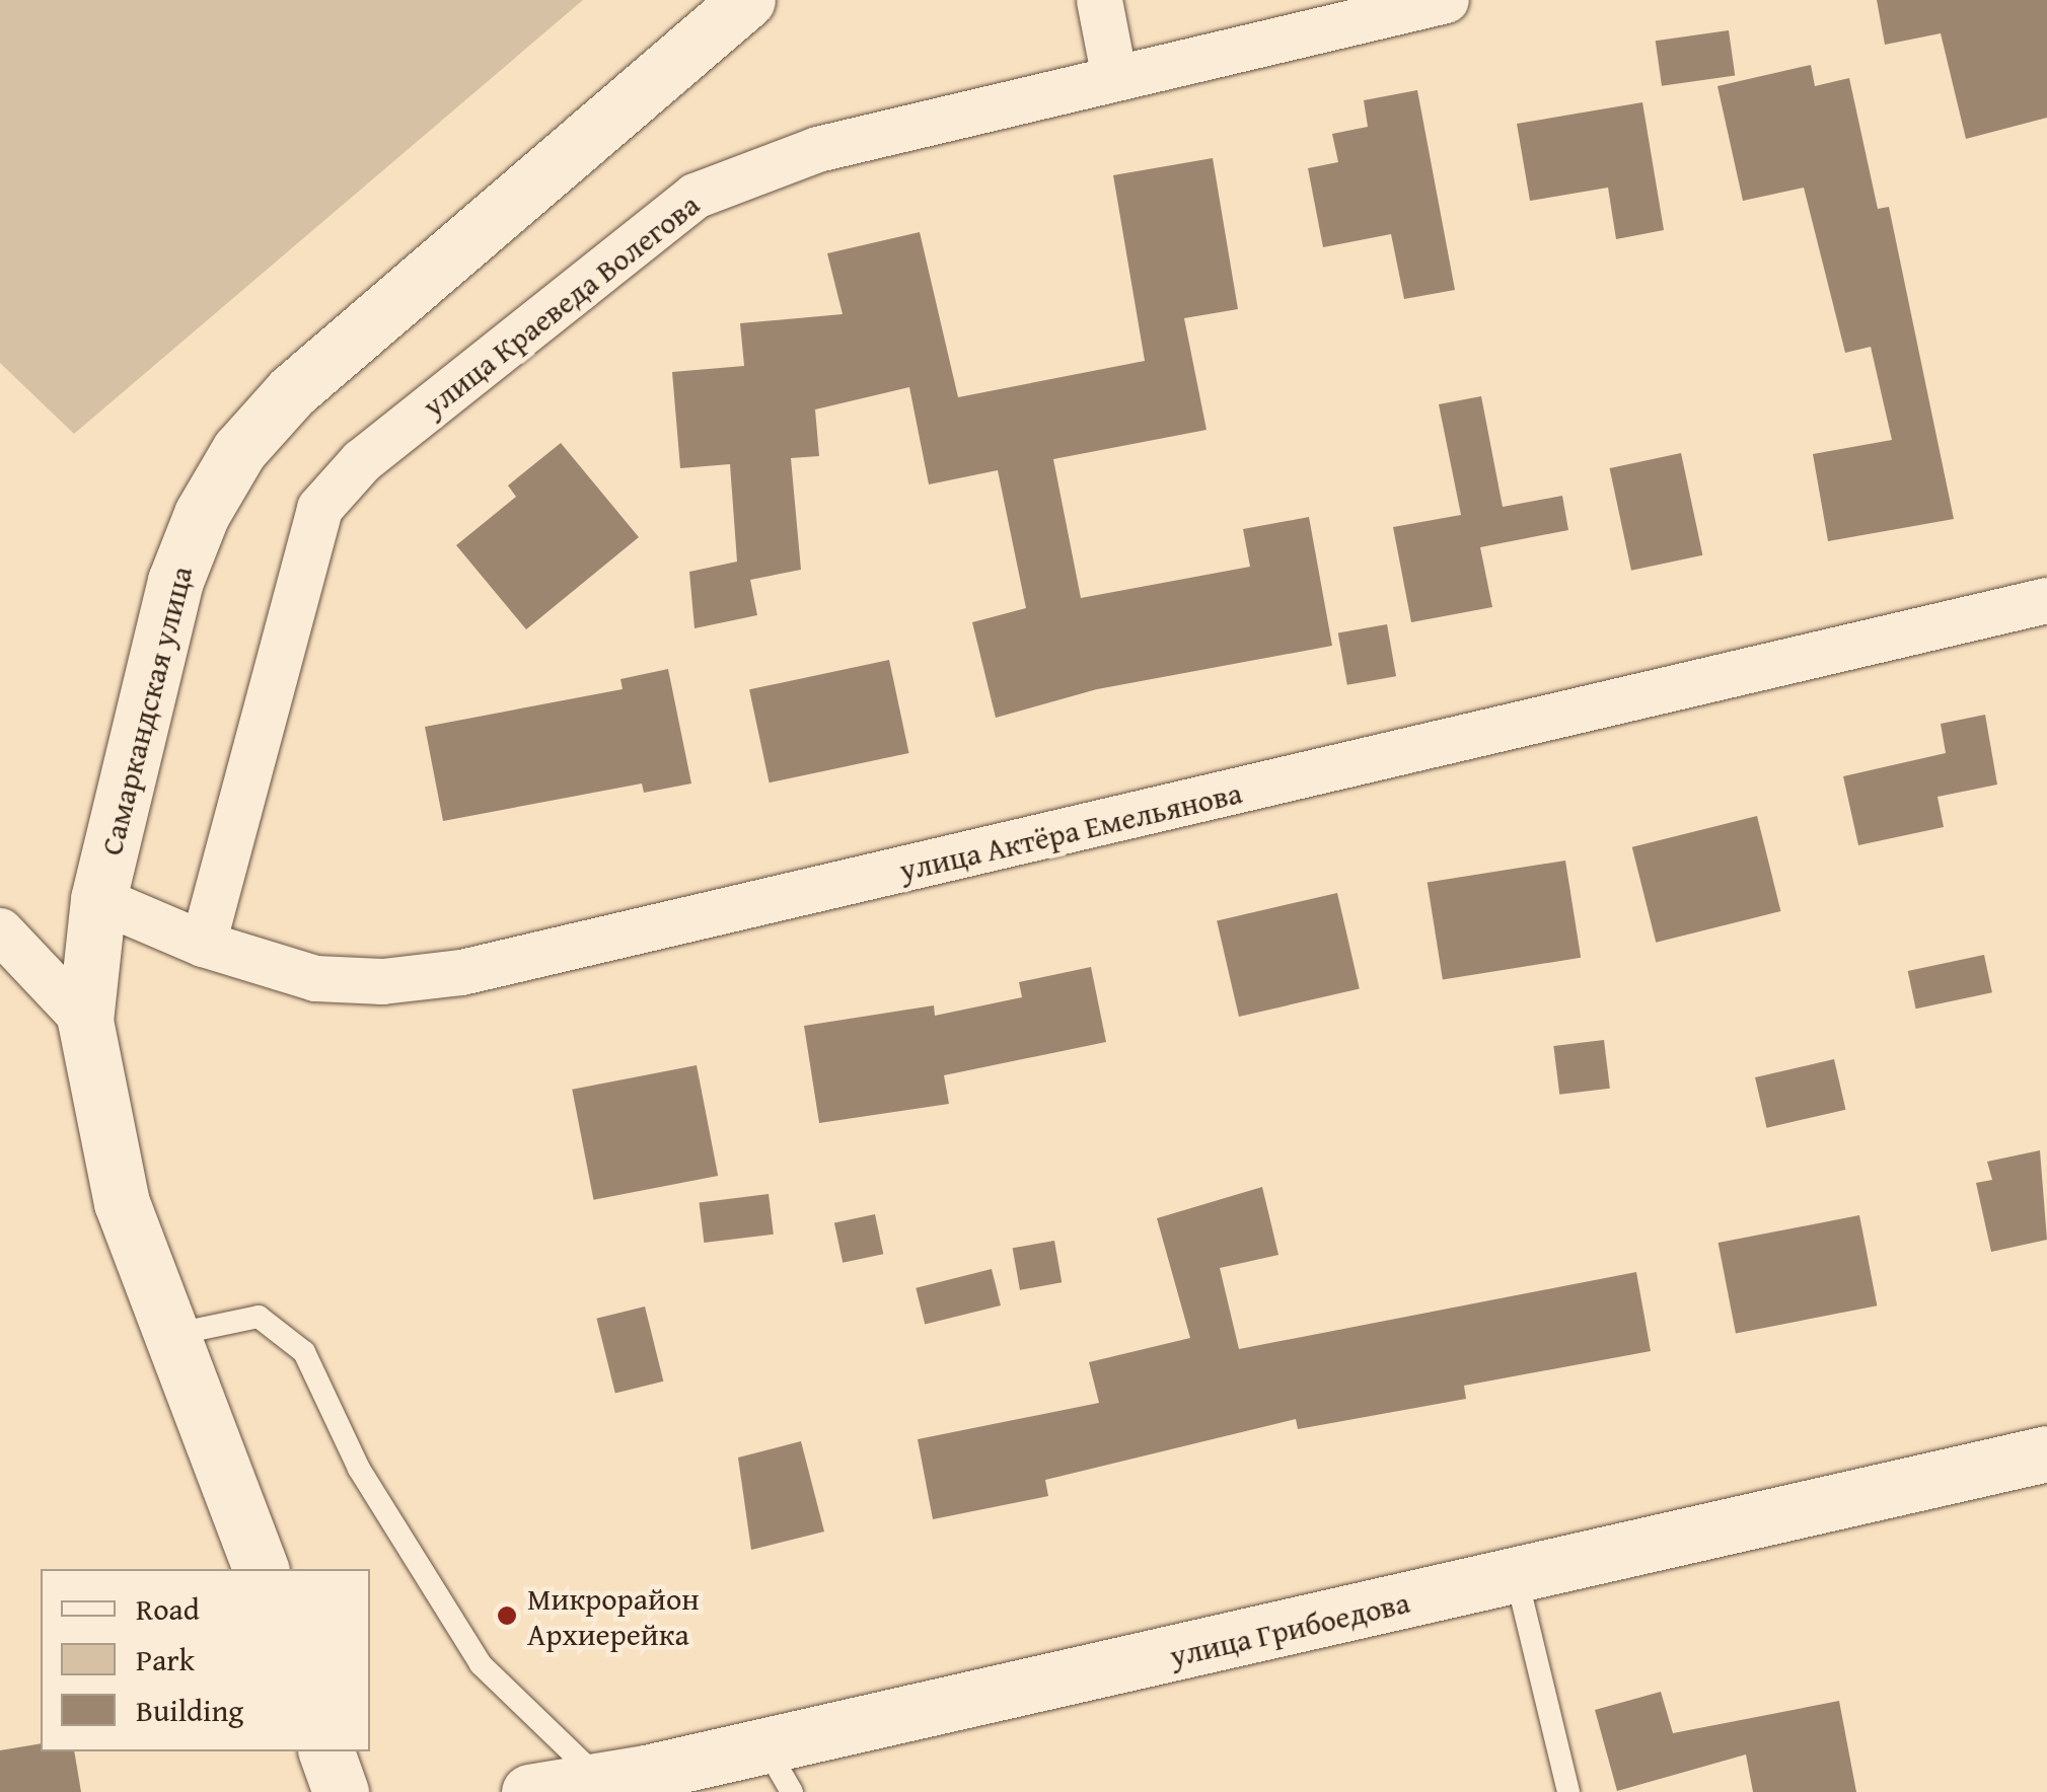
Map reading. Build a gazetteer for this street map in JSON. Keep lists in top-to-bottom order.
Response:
{
  "streets": {
    "street": [
      "улица Краеведа Волегова",
      "Самаркандская улица",
      "улица Актёра Емельянова",
      "улица Грибоедова"
    ]
  },
  "crossings": [
    ["улица Краеведа Волегова", "улица Актёра Емельянова"],
    ["Самаркандская улица", "улица Актёра Емельянова"]
  ],
  "places": ["Микрорайон Архиерейка"],
  "legend": ["Road", "Park", "Building"]
}
